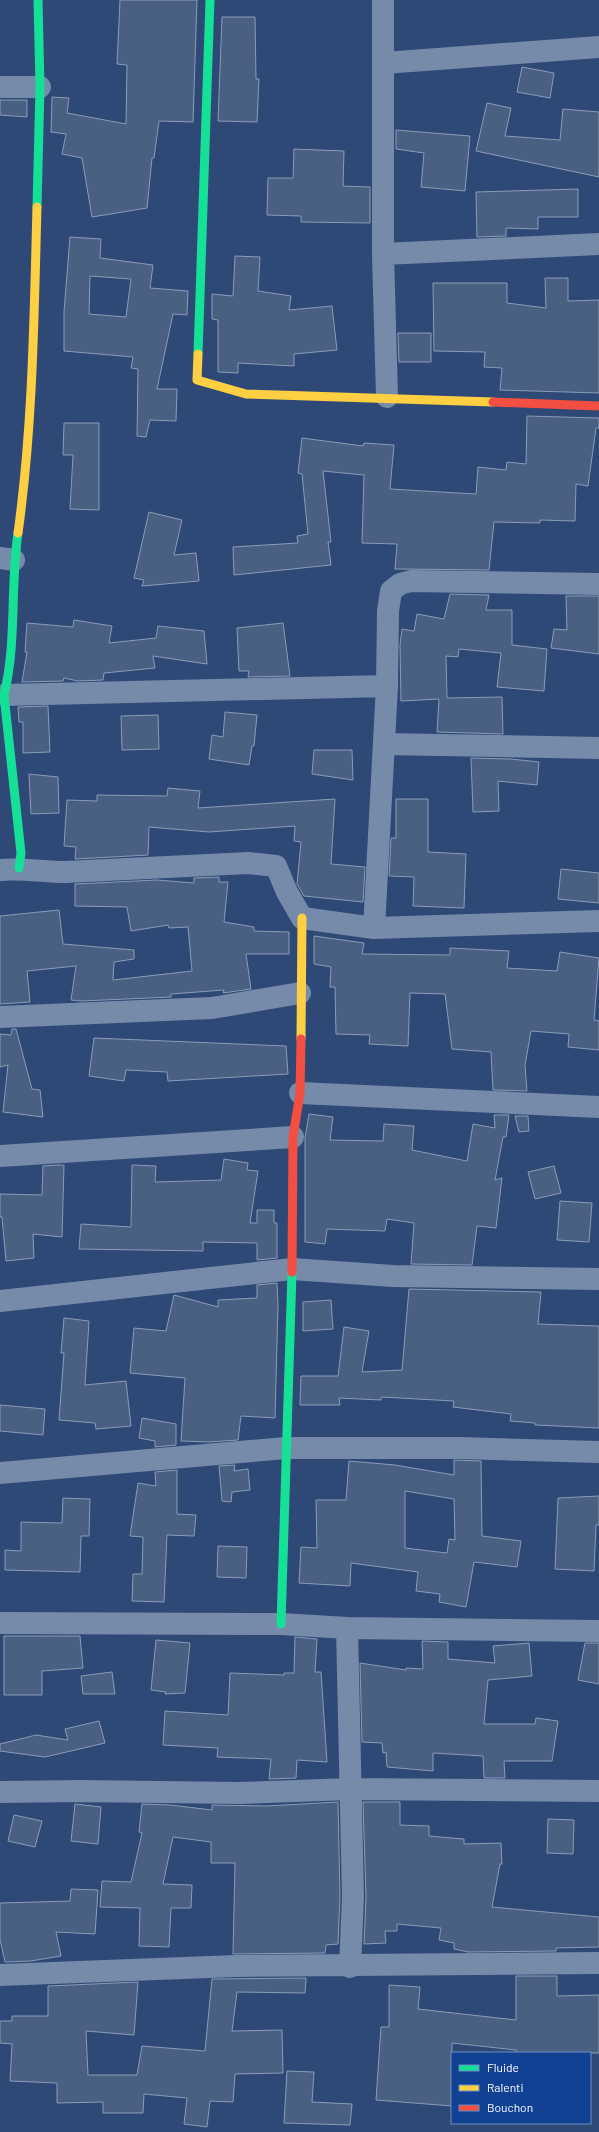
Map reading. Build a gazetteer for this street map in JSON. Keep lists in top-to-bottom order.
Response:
{
  "legend": ["Fluide", "Ralenti", "Bouchon"]
}
